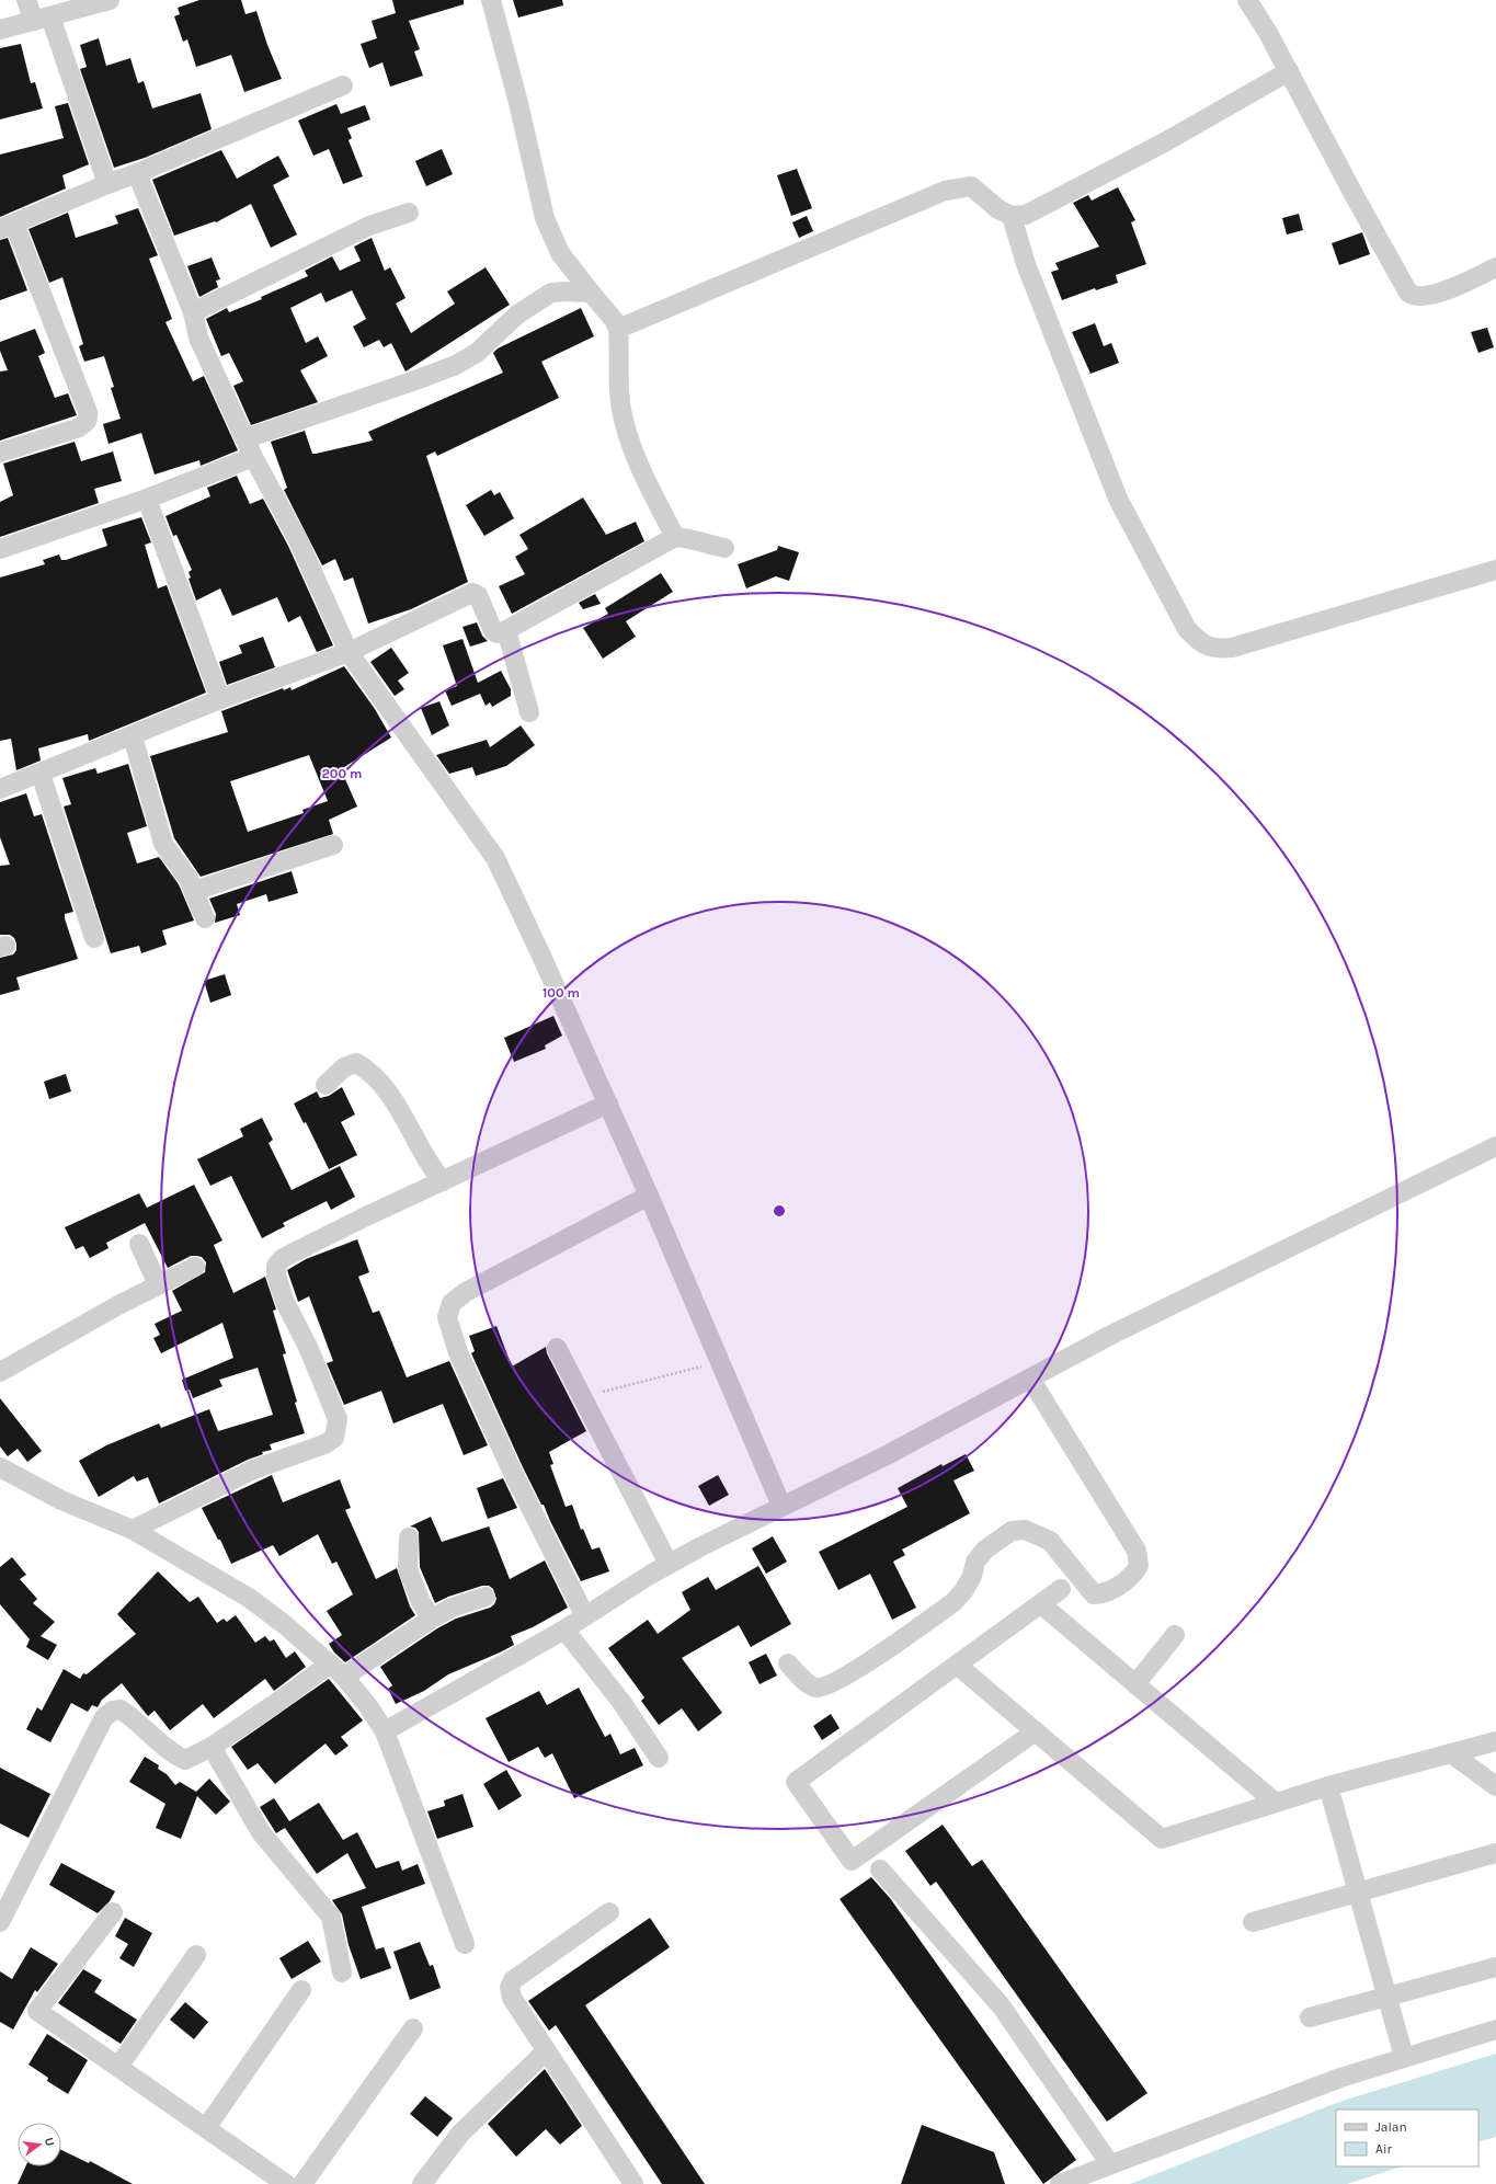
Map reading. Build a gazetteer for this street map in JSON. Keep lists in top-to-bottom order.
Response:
{
  "legend": ["Jalan", "Air"],
  "north": "right",
  "rings": ["200 m", "100 m"]
}
